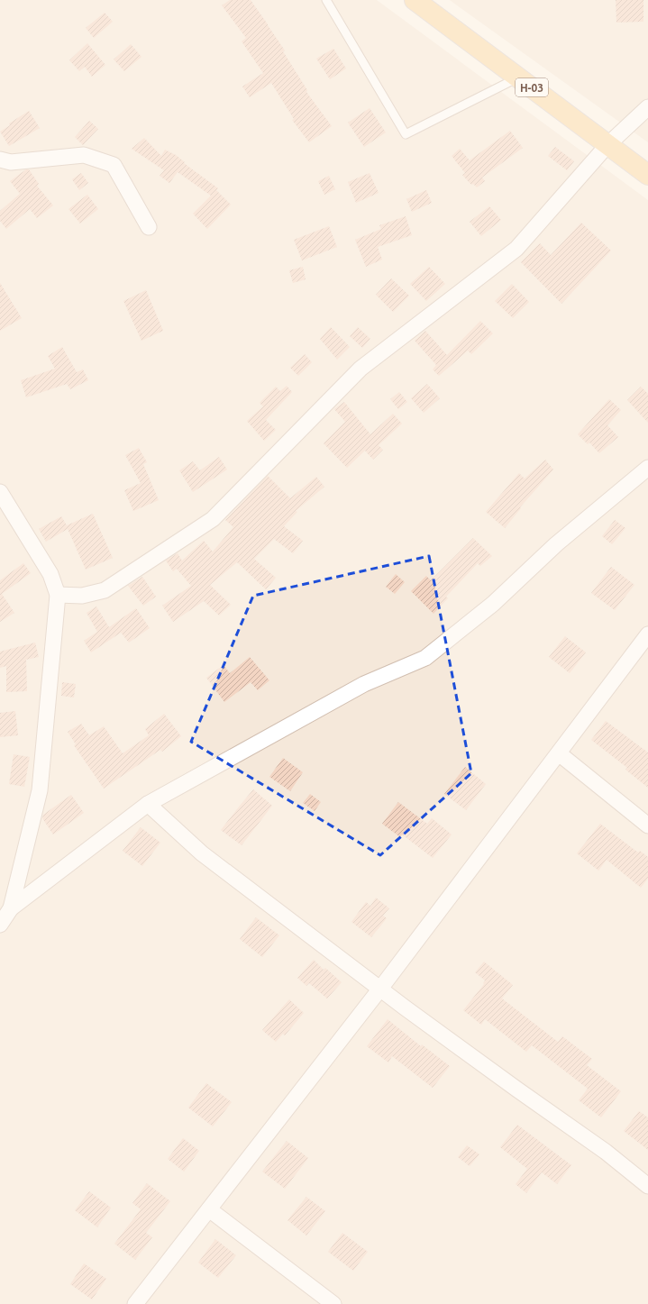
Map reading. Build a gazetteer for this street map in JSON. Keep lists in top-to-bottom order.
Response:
{
  "streets": {
    "main road": ["Н-03"]
  }
}
